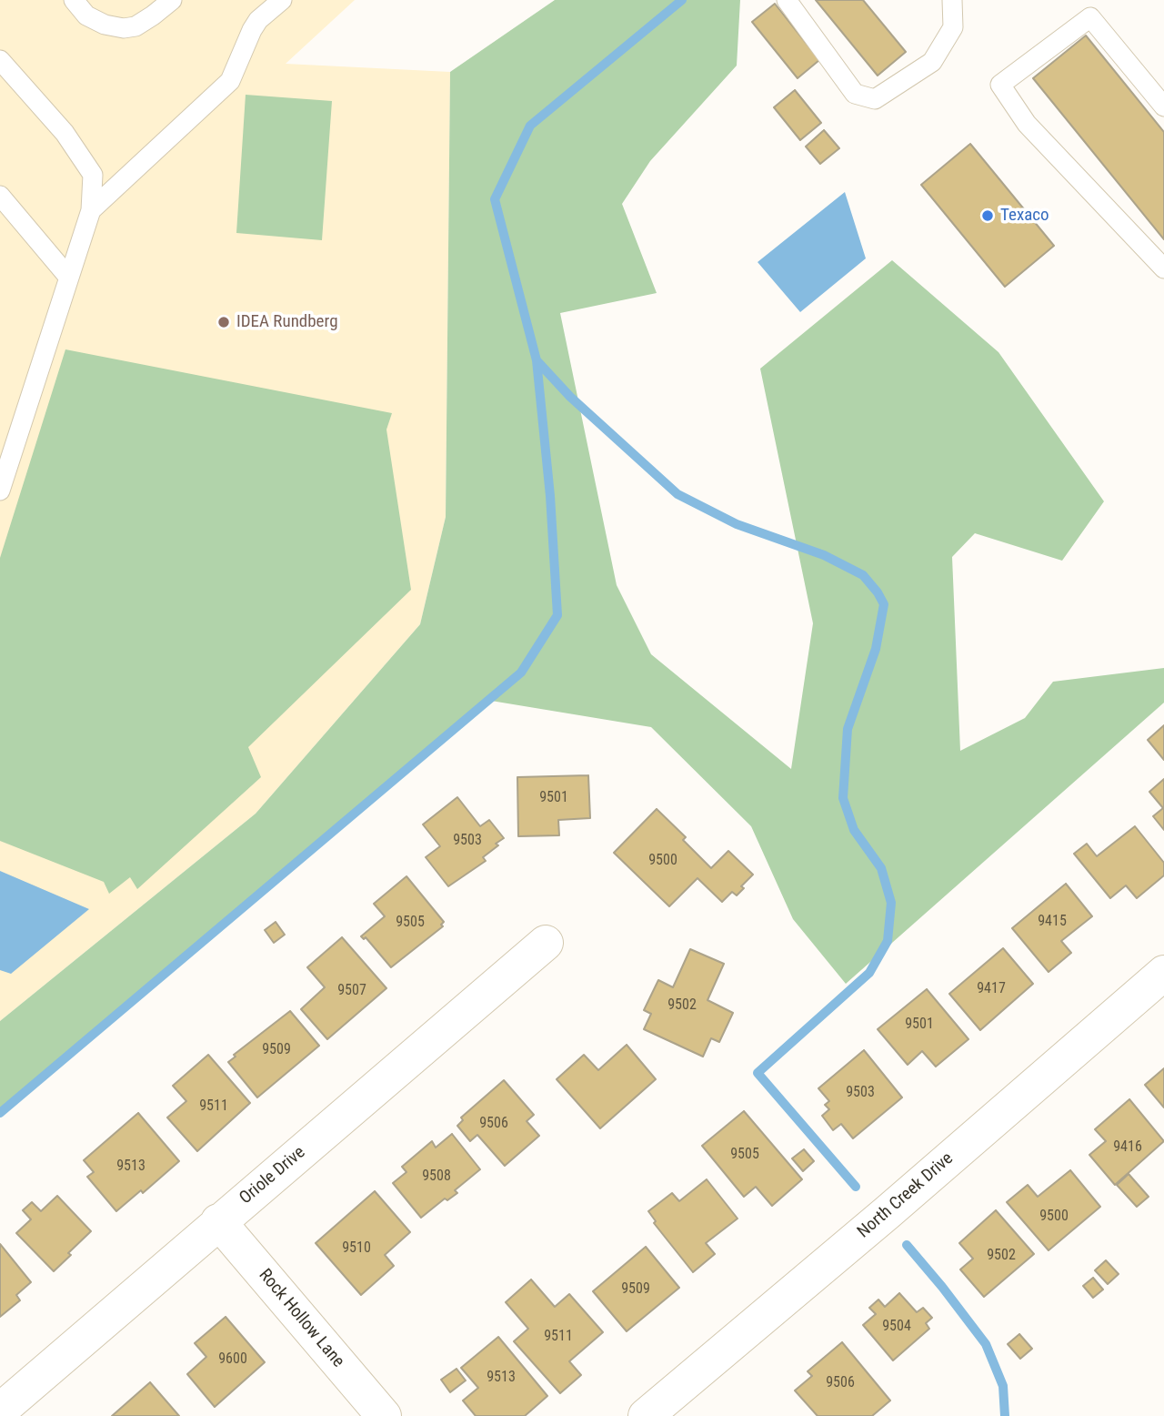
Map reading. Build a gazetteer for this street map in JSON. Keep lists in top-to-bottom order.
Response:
{
  "streets": {
    "street": ["Oriole Drive", "North Creek Drive", "Rock Hollow Lane"]
  },
  "crossings": [
    ["Oriole Drive", "Rock Hollow Lane"]
  ],
  "places": ["Texaco", "IDEA Rundberg"],
  "house_numbers": [
    "9501",
    "9503",
    "9500",
    "9415",
    "9505",
    "9417",
    "9507",
    "9502",
    "9501",
    "9509",
    "9503",
    "9511",
    "9506",
    "9416",
    "9505",
    "9513",
    "9508",
    "9500",
    "9510",
    "9502",
    "9509",
    "9504",
    "9511",
    "9600",
    "9513",
    "9506"
  ]
}
